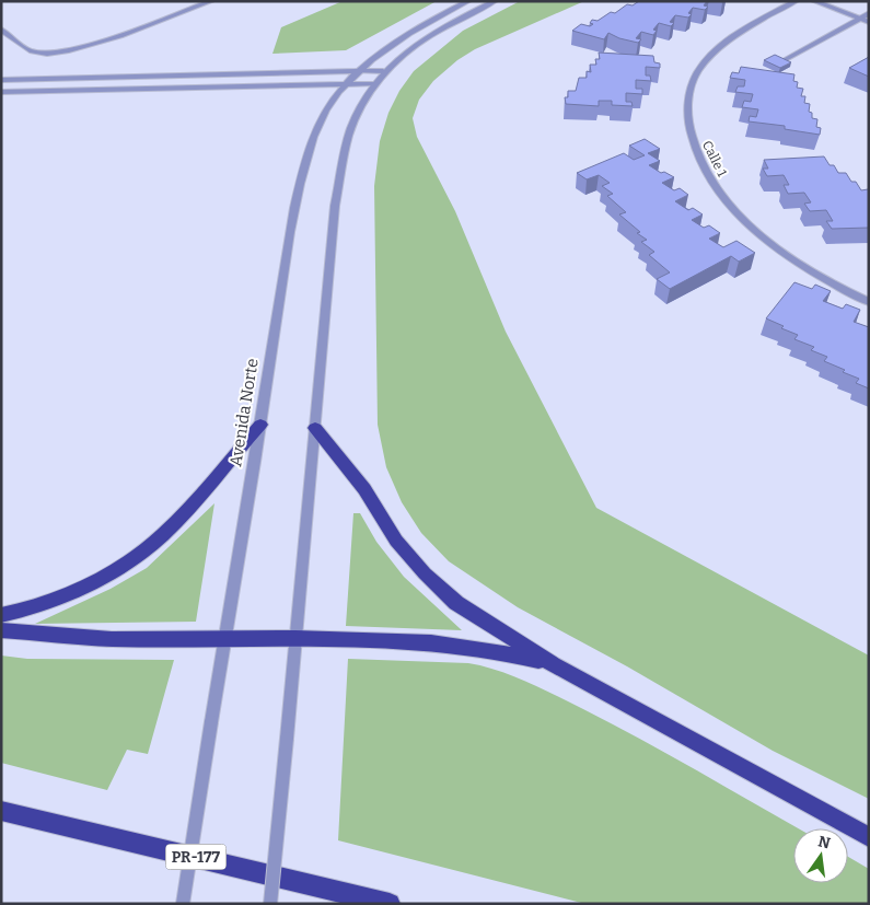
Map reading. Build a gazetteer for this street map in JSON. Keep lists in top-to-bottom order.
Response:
{
  "streets": {
    "highway": ["PR-177"],
    "street": ["Calle 1", "Avenida Norte"]
  },
  "north": "top"
}
